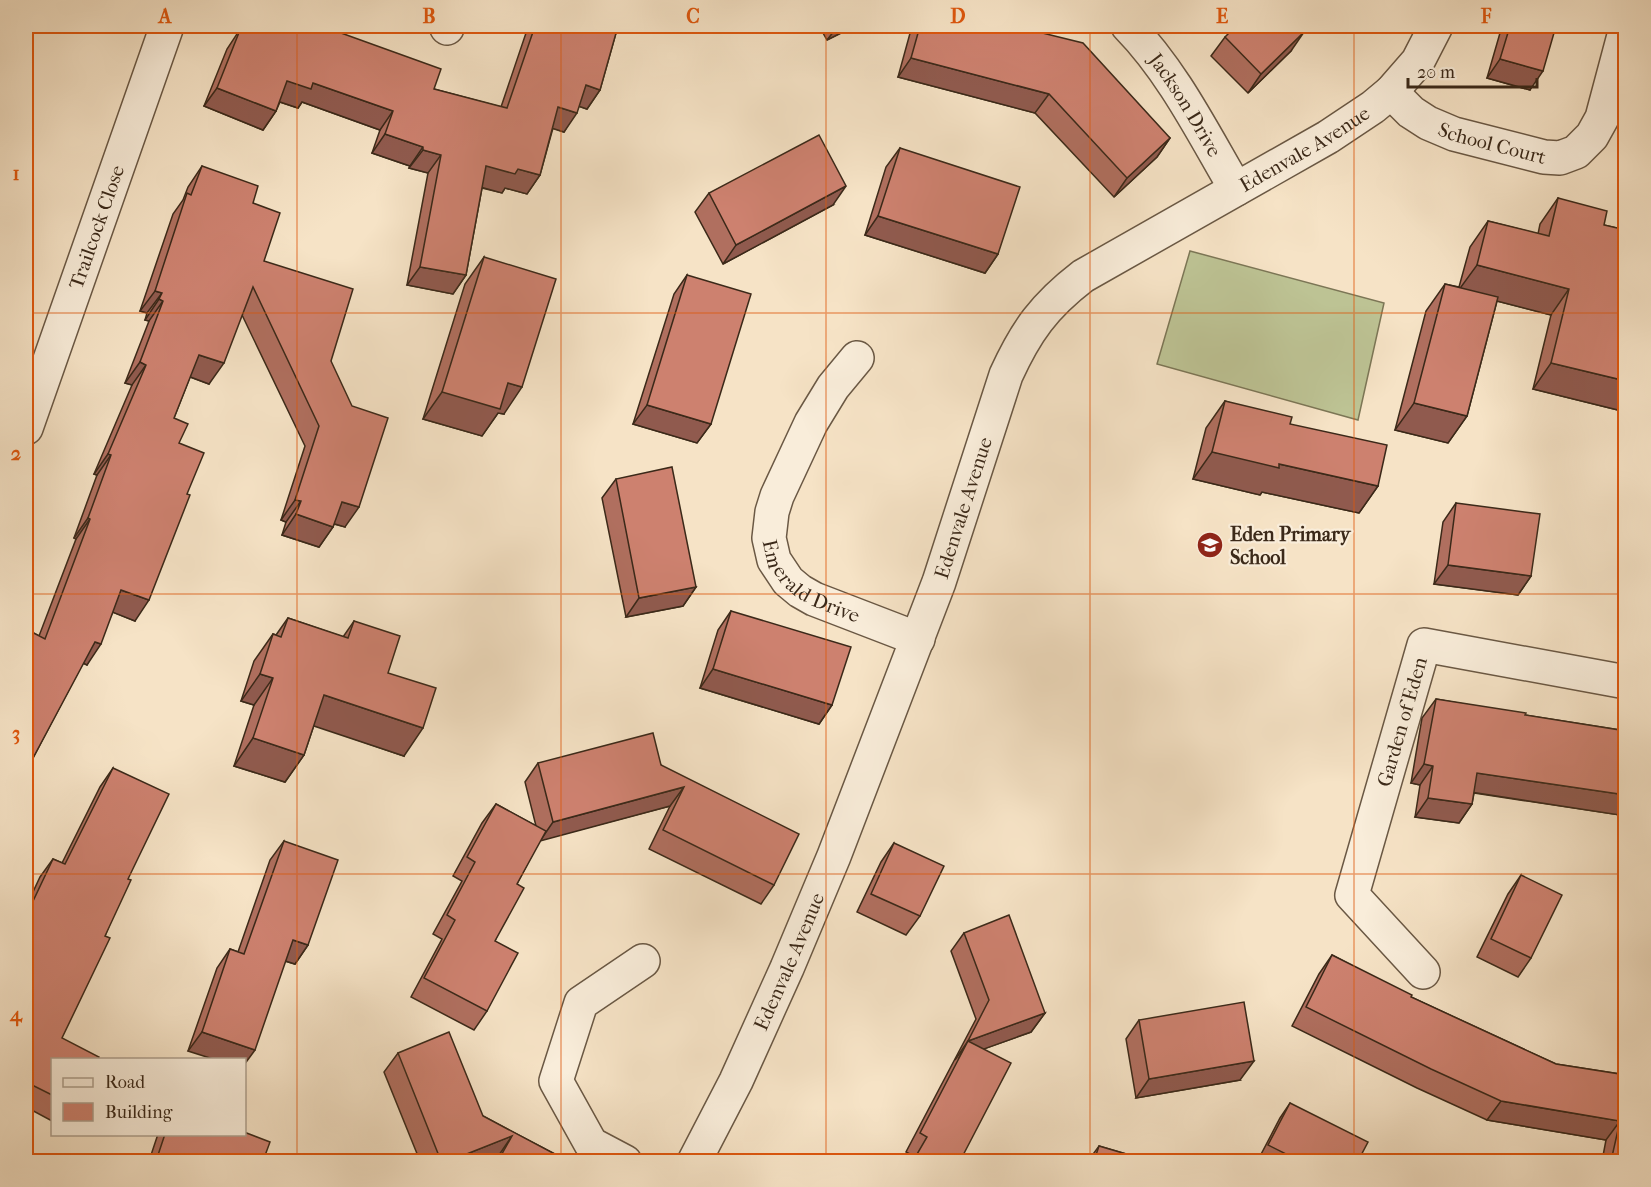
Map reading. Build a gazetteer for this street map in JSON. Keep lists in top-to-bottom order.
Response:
{
  "streets": {
    "street": [
      "Jackson Drive",
      "School Court",
      "Edenvale Avenue",
      "Trailcock Close",
      "Emerald Drive",
      "Garden of Eden"
    ]
  },
  "crossings": [
    ["Jackson Drive", "Edenvale Avenue"],
    ["School Court", "Edenvale Avenue"],
    ["Edenvale Avenue", "Emerald Drive"]
  ],
  "places": {
    "school or university": ["Eden Primary School"]
  },
  "legend": ["Road", "Building"],
  "scale_bar": "20 m",
  "grid": {
    "columns": [
      "A",
      "B",
      "C",
      "D",
      "E",
      "F"
    ],
    "rows": [
      "1",
      "2",
      "3",
      "4"
    ]
  }
}
